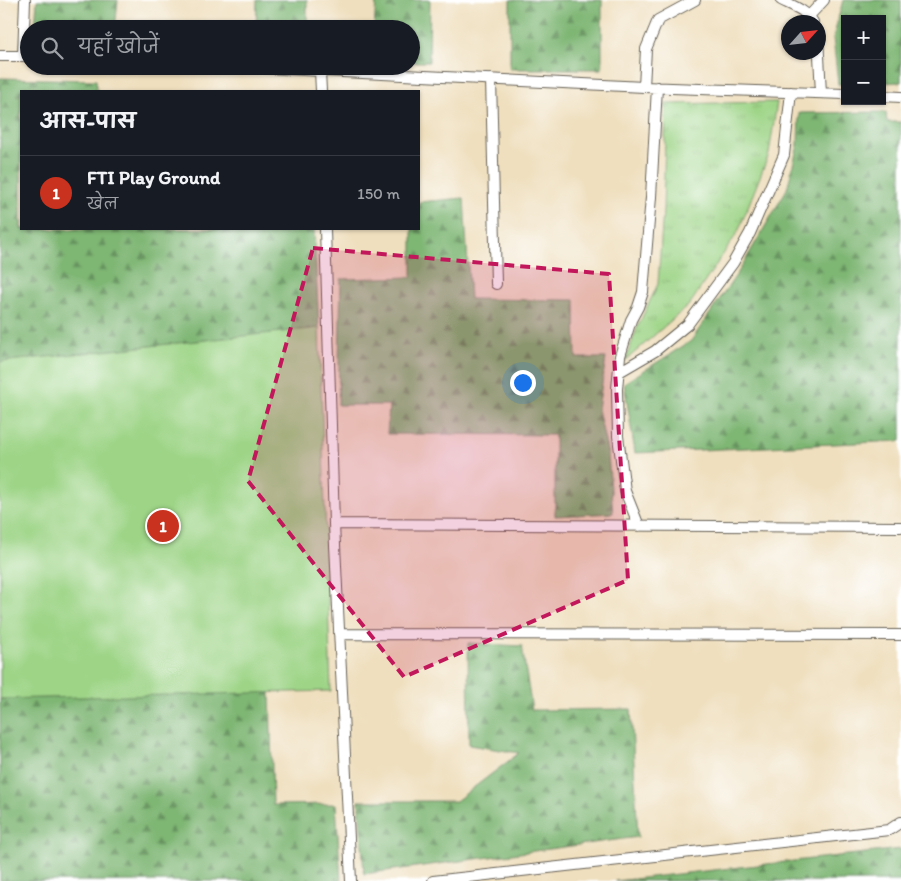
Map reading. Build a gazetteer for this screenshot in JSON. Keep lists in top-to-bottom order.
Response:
{
  "north": "top right",
  "page": {
    "map_buttons": ["+", "−"],
    "search": "यहाँ खोजें",
    "heading": "आस-पास",
    "list": [
      {
        "mark": "1",
        "name": "FTI Play Ground",
        "note": "खेल",
        "value": "150 m"
      }
    ],
    "pins": "1"
  }
}
